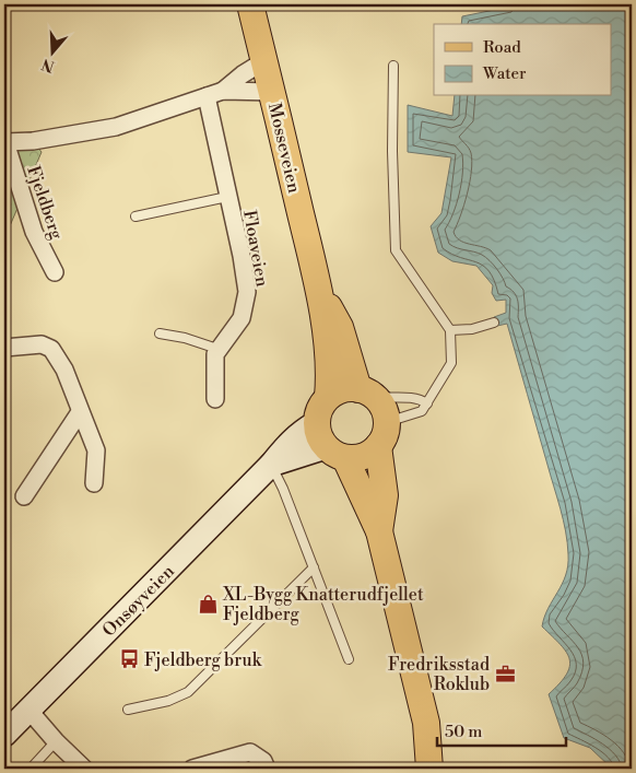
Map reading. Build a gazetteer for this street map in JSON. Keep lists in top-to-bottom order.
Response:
{
  "streets": {
    "main road": ["Mosseveien"],
    "street": ["Fjeldberg", "Floaveien", "Onsøyveien"]
  },
  "crossings": [
    ["Mosseveien", "Onsøyveien"]
  ],
  "places": {
    "shop": ["XL-Bygg Knatterudfjellet Fjeldberg"],
    "bus stop": ["Fjeldberg bruk"],
    "office": ["Fredriksstad Roklub"]
  },
  "legend": ["Road", "Water"],
  "scale_bar": "50 m",
  "north": "bottom"
}
